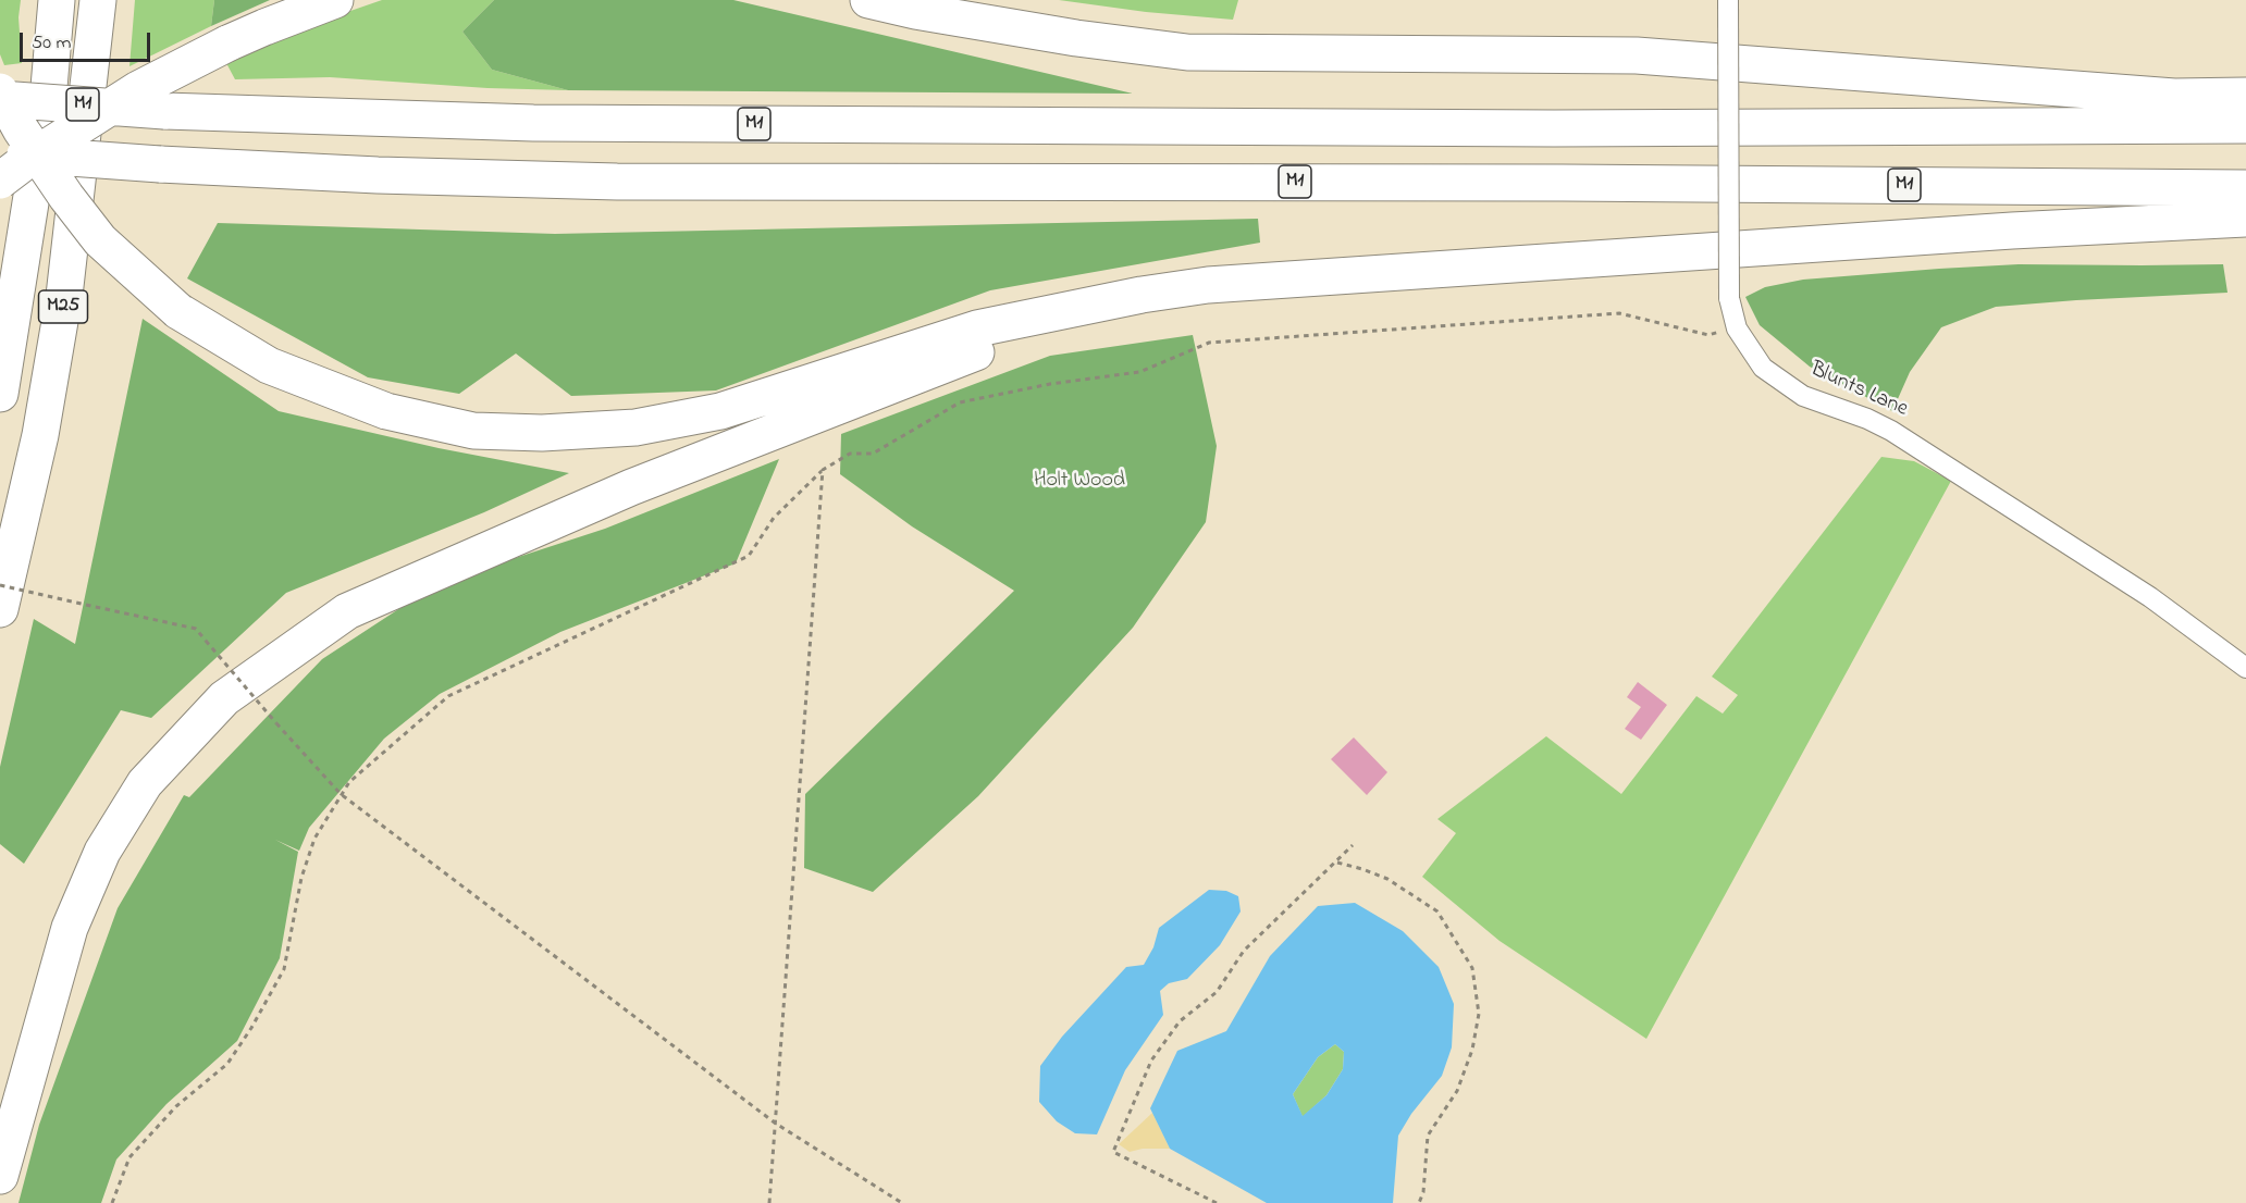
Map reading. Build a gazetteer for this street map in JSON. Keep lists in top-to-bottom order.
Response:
{
  "streets": {
    "highway": ["M1", "M25"],
    "street": ["Blunts Lane"]
  },
  "parks": ["Holt Wood"],
  "scale_bar": "50 m"
}
